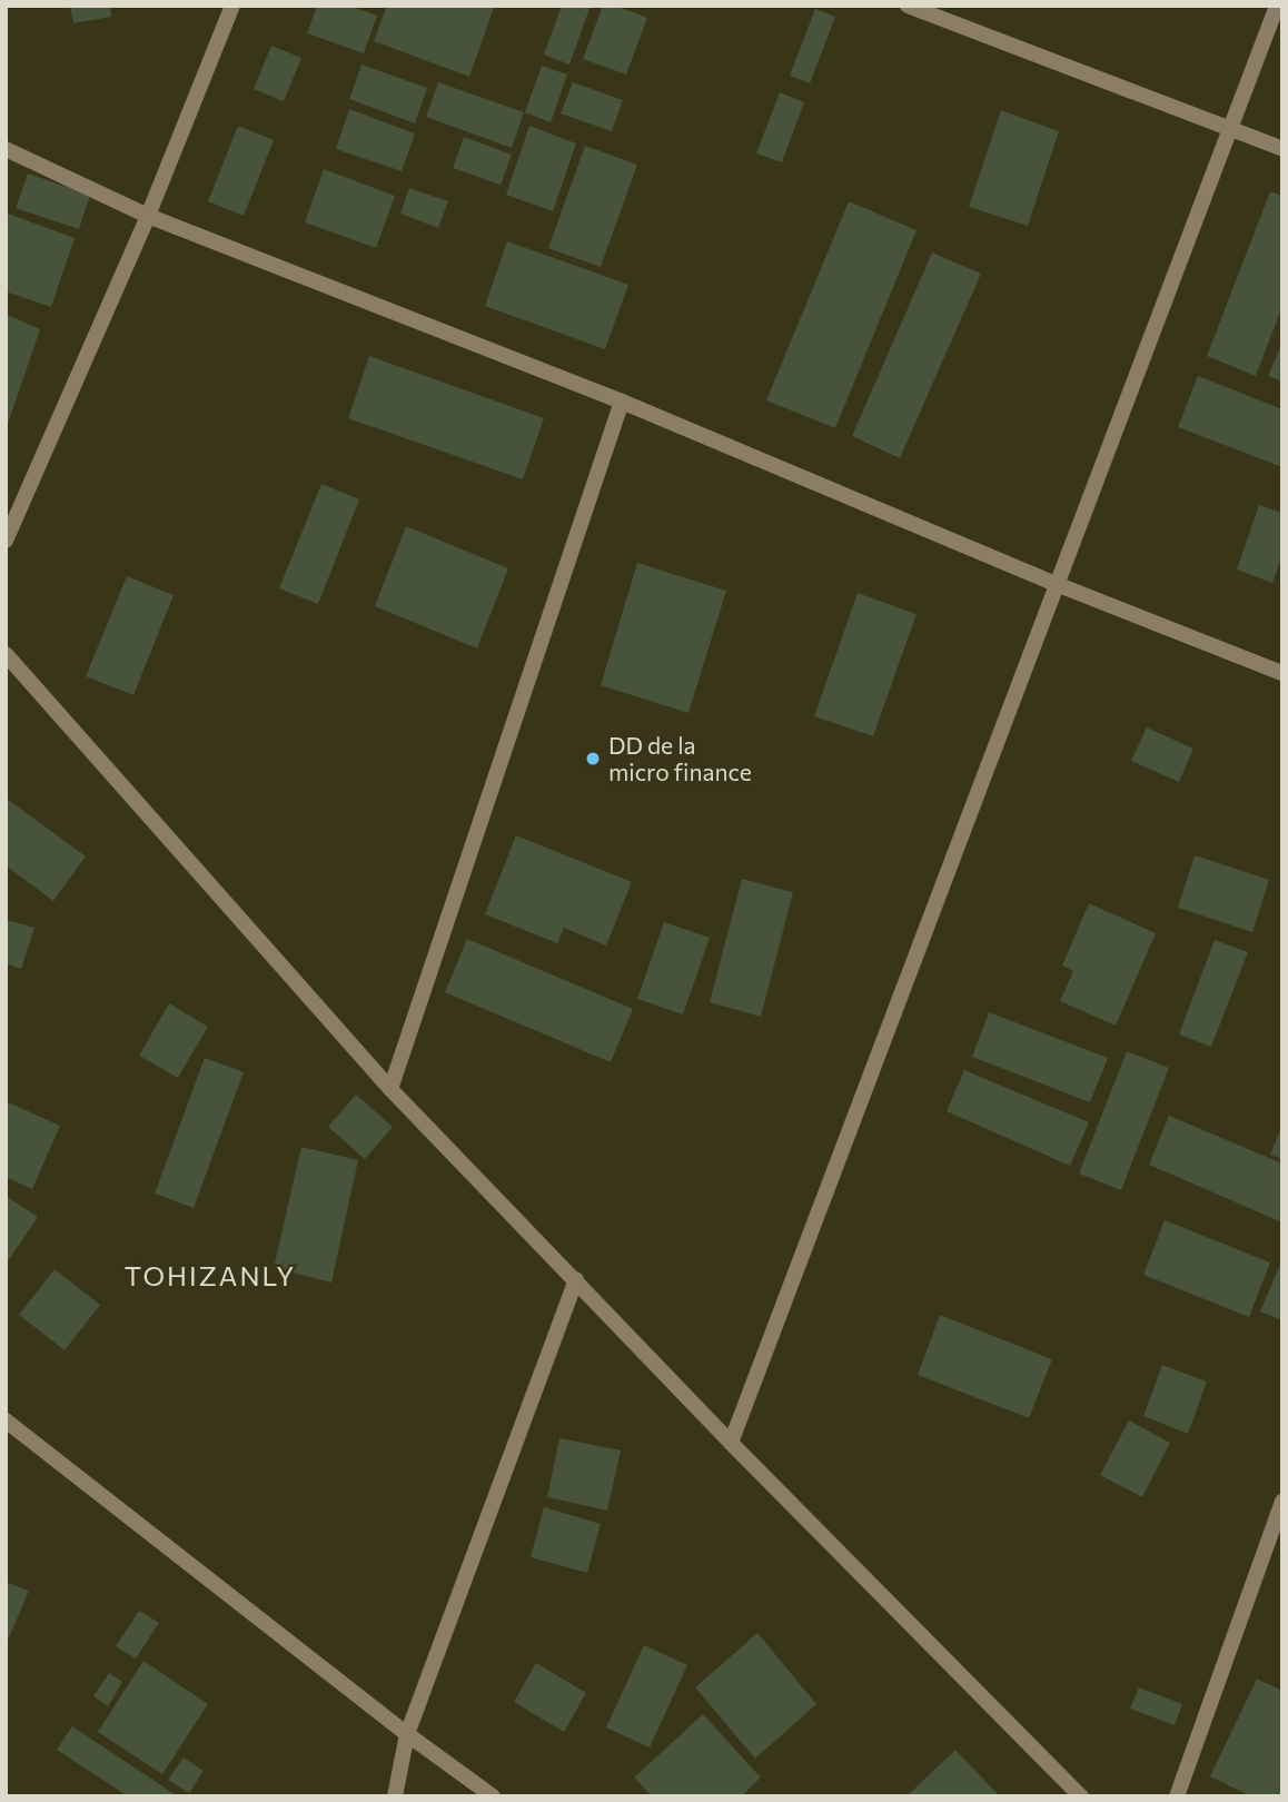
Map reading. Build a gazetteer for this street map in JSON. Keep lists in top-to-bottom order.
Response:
{
  "districts": ["TOHIZANLY"],
  "places": ["DD de la micro finance"]
}
